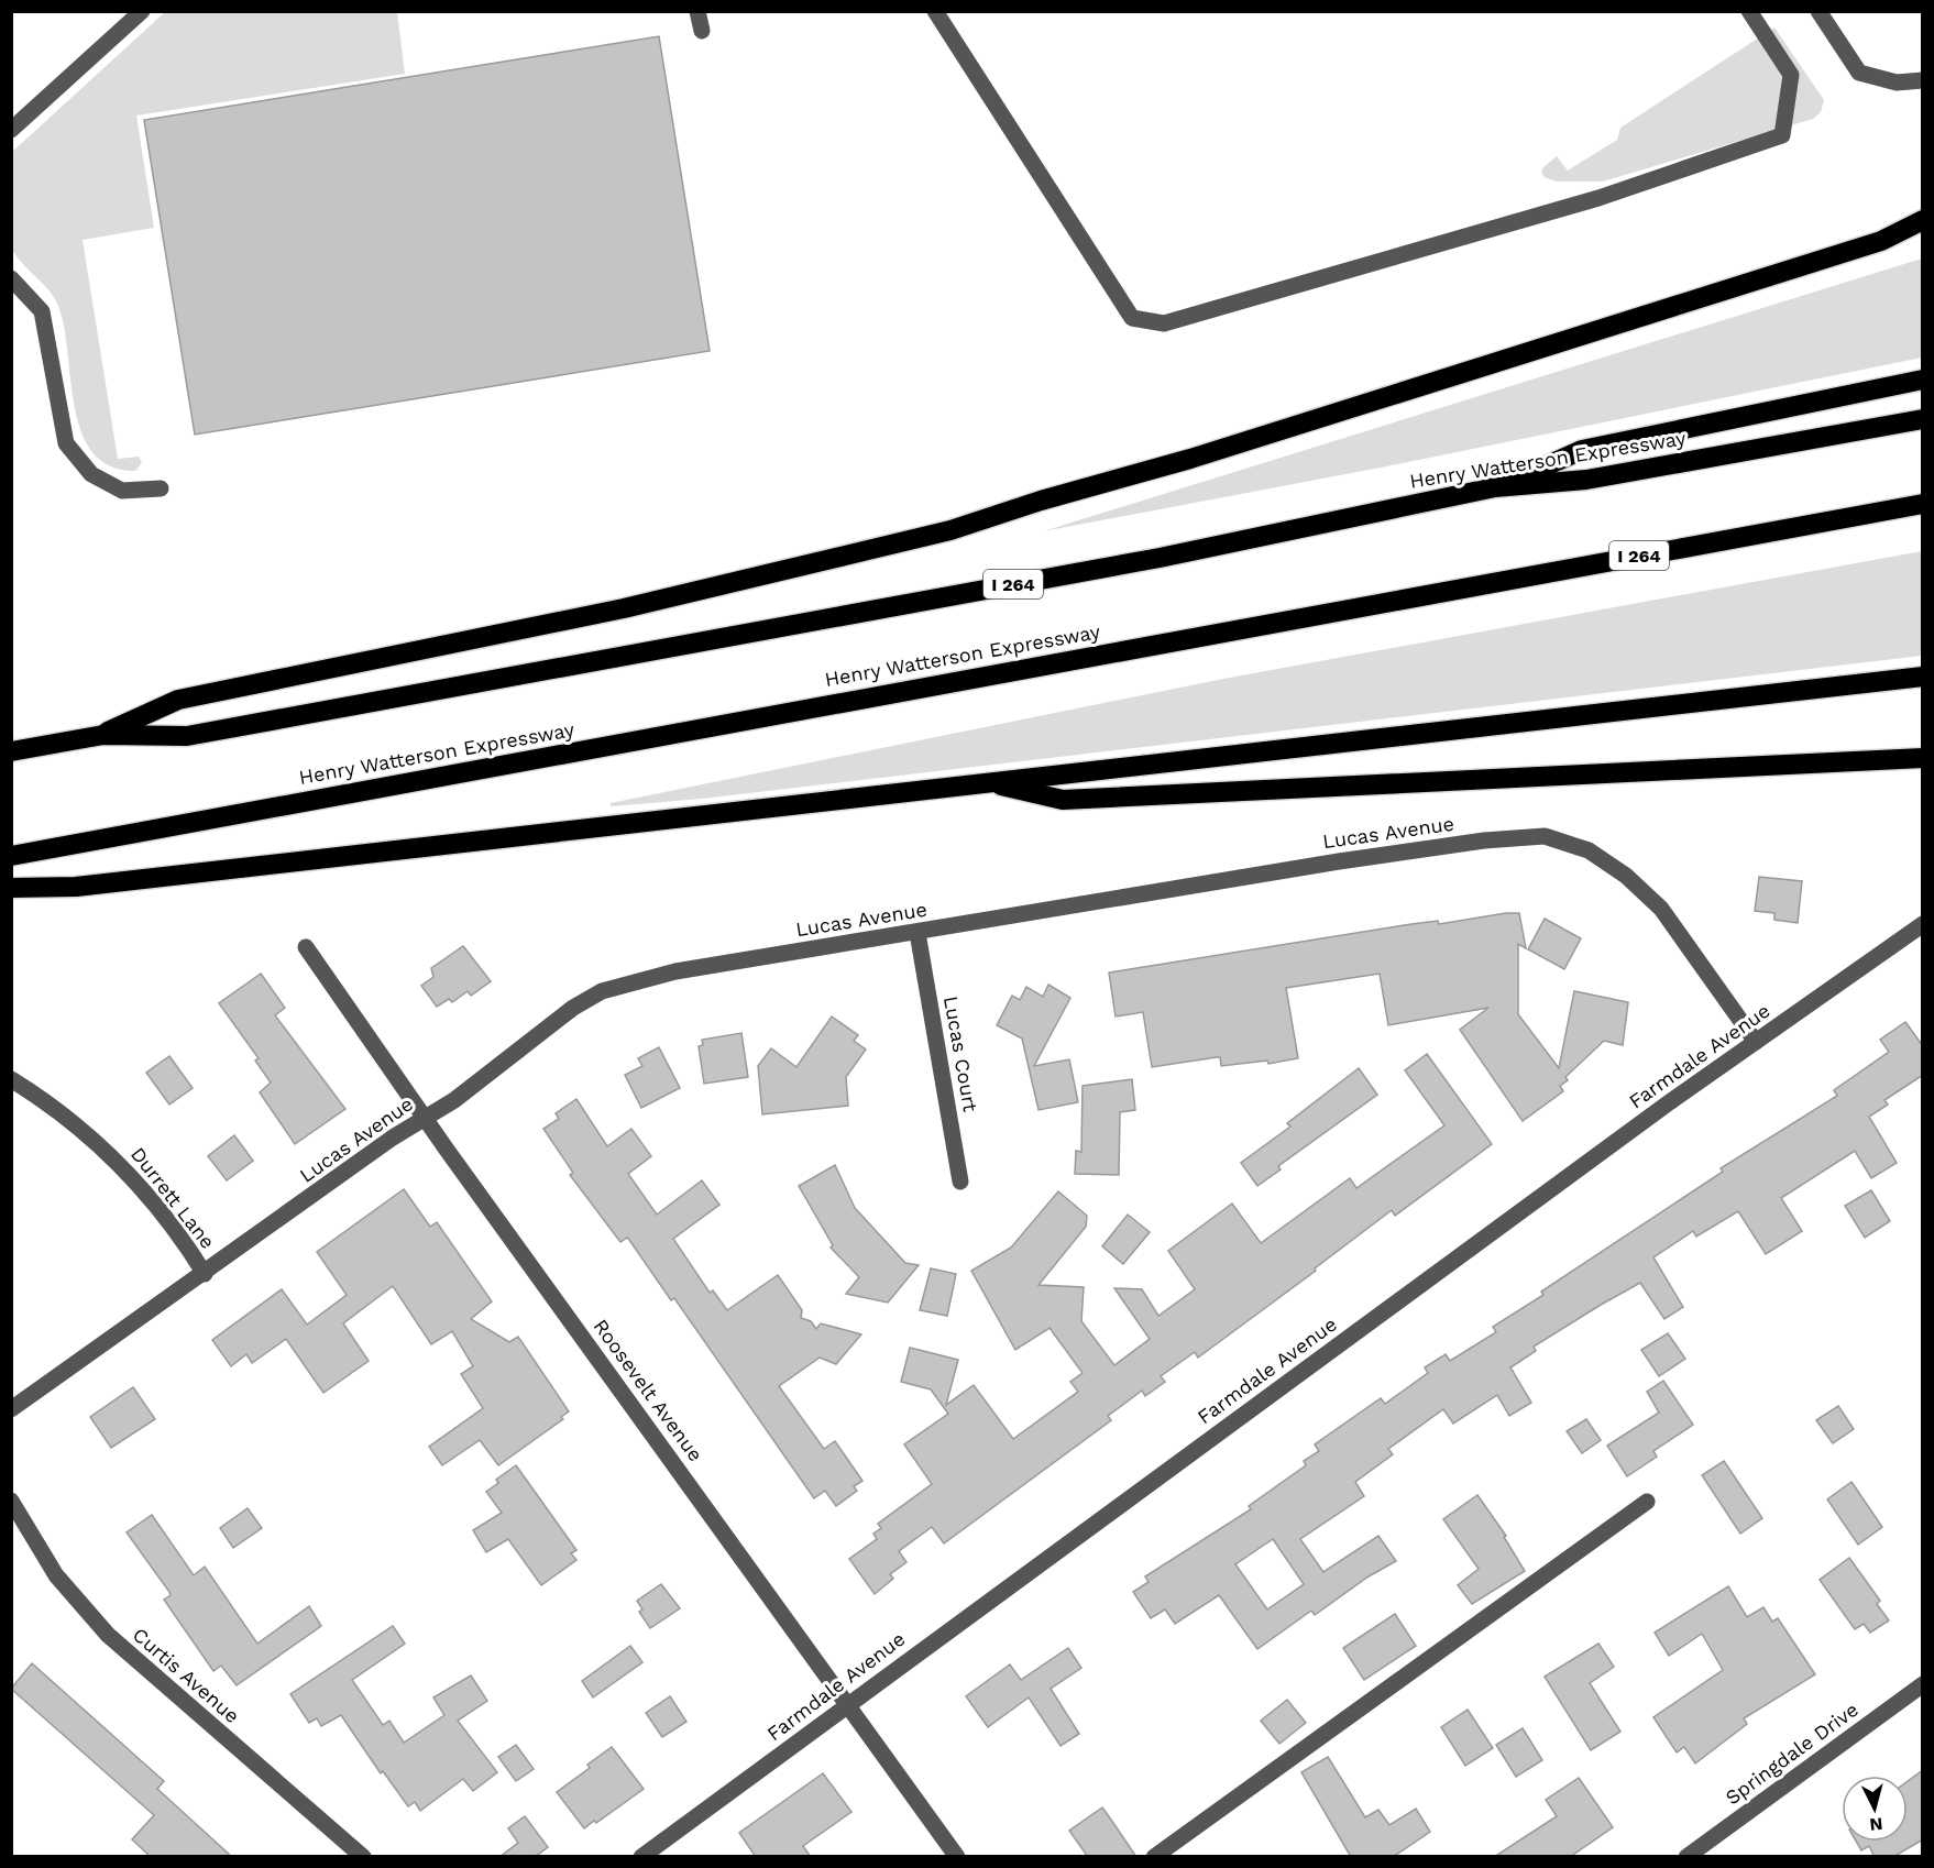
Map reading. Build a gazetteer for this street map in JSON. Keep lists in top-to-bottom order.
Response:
{
  "streets": {
    "highway": ["Henry Watterson Expressway", "I 264"],
    "street": [
      "Lucas Avenue",
      "Lucas Court",
      "Farmdale Avenue",
      "Durrett Lane",
      "Roosevelt Avenue",
      "Curtis Avenue",
      "Springdale Drive"
    ]
  },
  "crossings": [
    ["Lucas Avenue", "Lucas Court"],
    ["Lucas Avenue", "Farmdale Avenue"],
    ["Lucas Avenue", "Durrett Lane"],
    ["Lucas Avenue", "Roosevelt Avenue"],
    ["Farmdale Avenue", "Roosevelt Avenue"]
  ],
  "north": "bottom"
}
